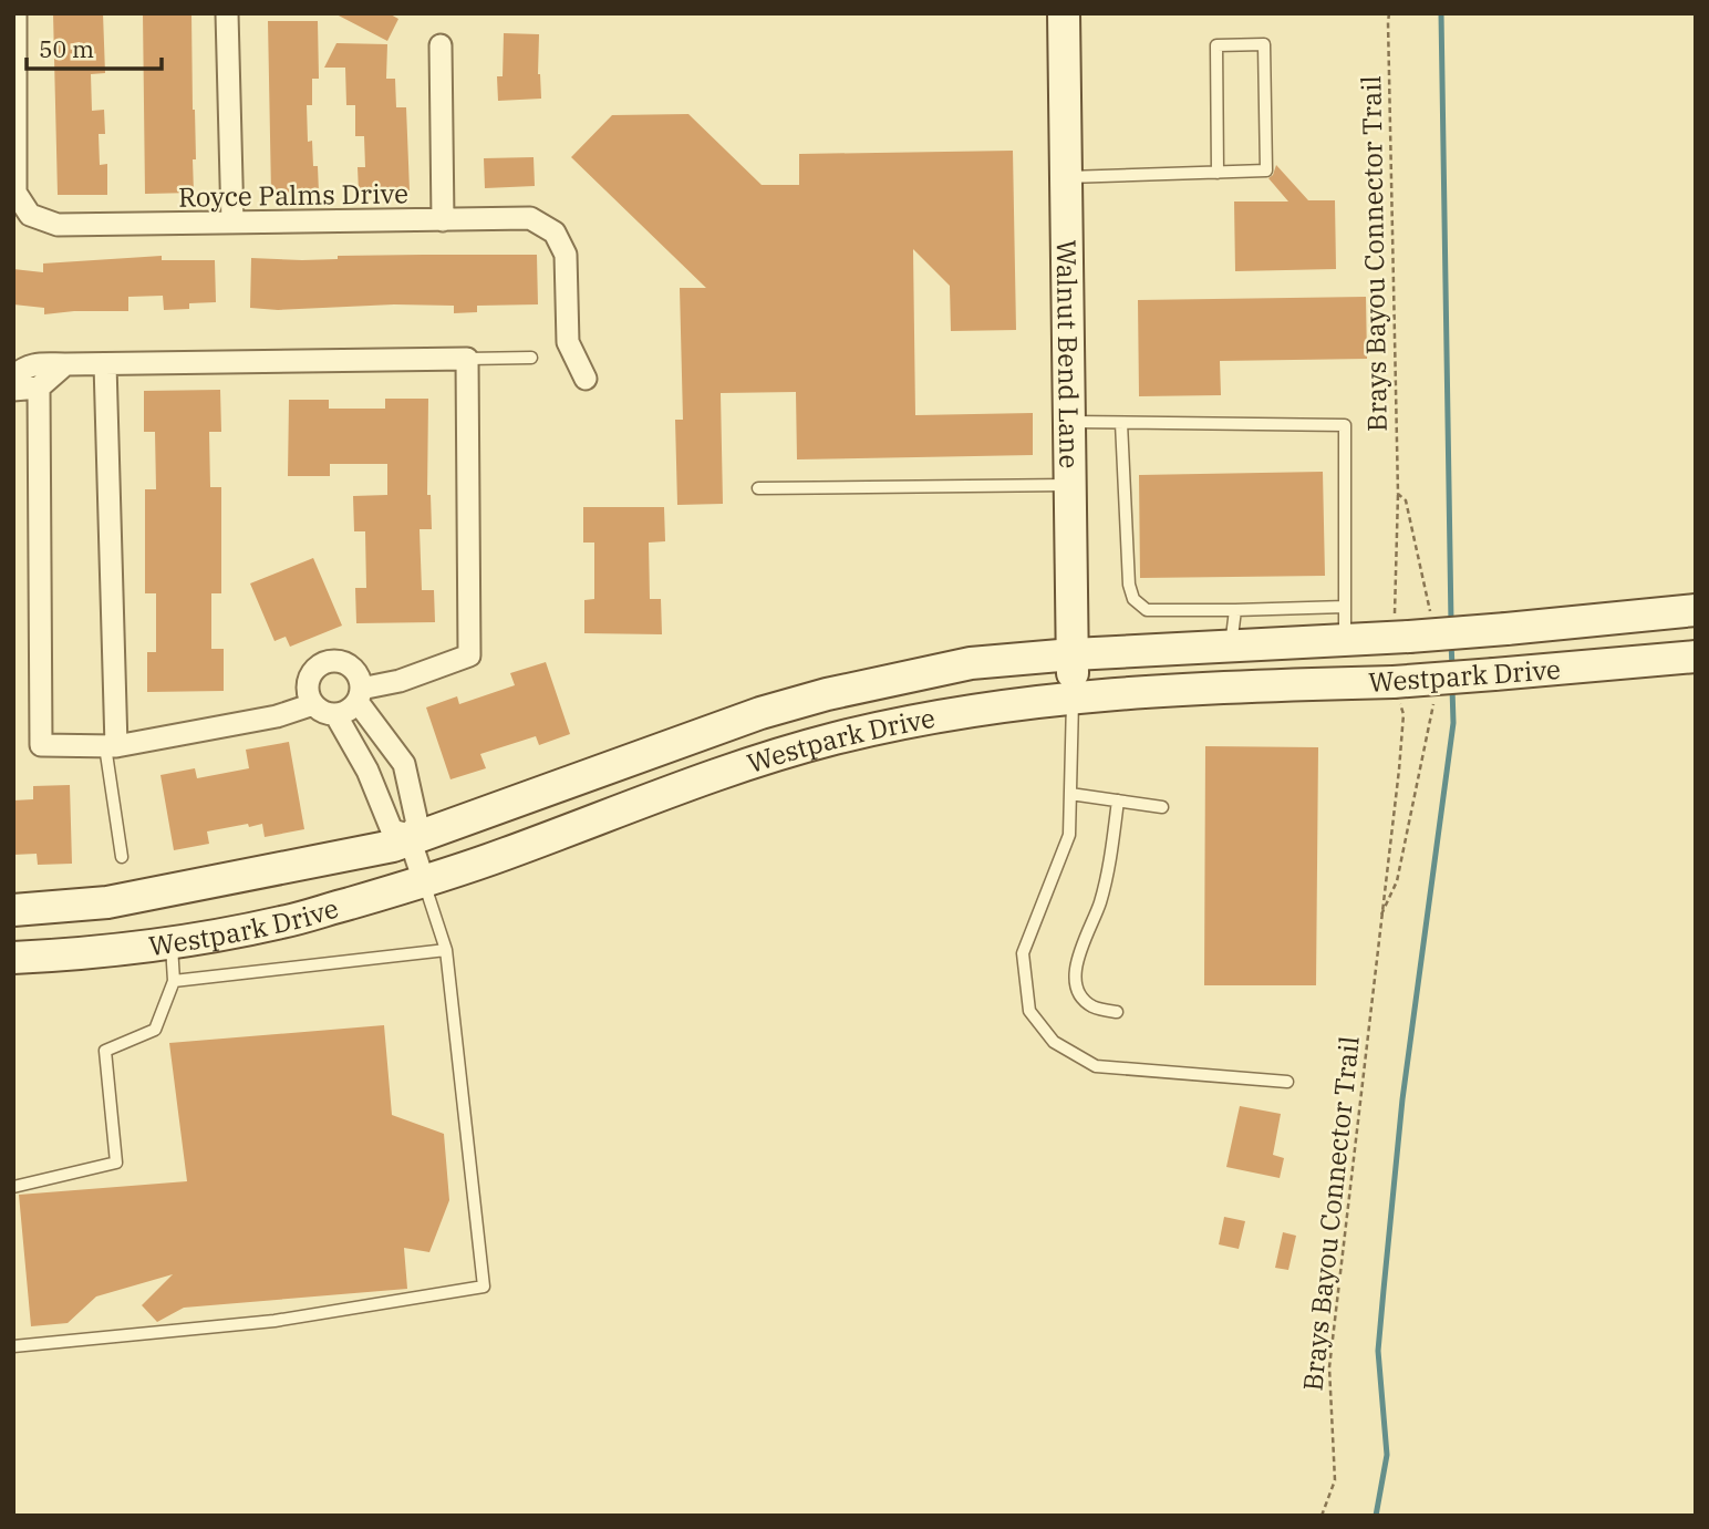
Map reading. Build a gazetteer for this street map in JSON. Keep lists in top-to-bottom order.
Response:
{
  "streets": {
    "main road": ["Walnut Bend Lane", "Westpark Drive"],
    "street": ["Royce Palms Drive"],
    "path": ["Brays Bayou Connector Trail"]
  },
  "crossings": [
    ["Brays Bayou Connector Trail", "Westpark Drive"],
    ["Walnut Bend Lane", "Westpark Drive"]
  ],
  "scale_bar": "50 m"
}
